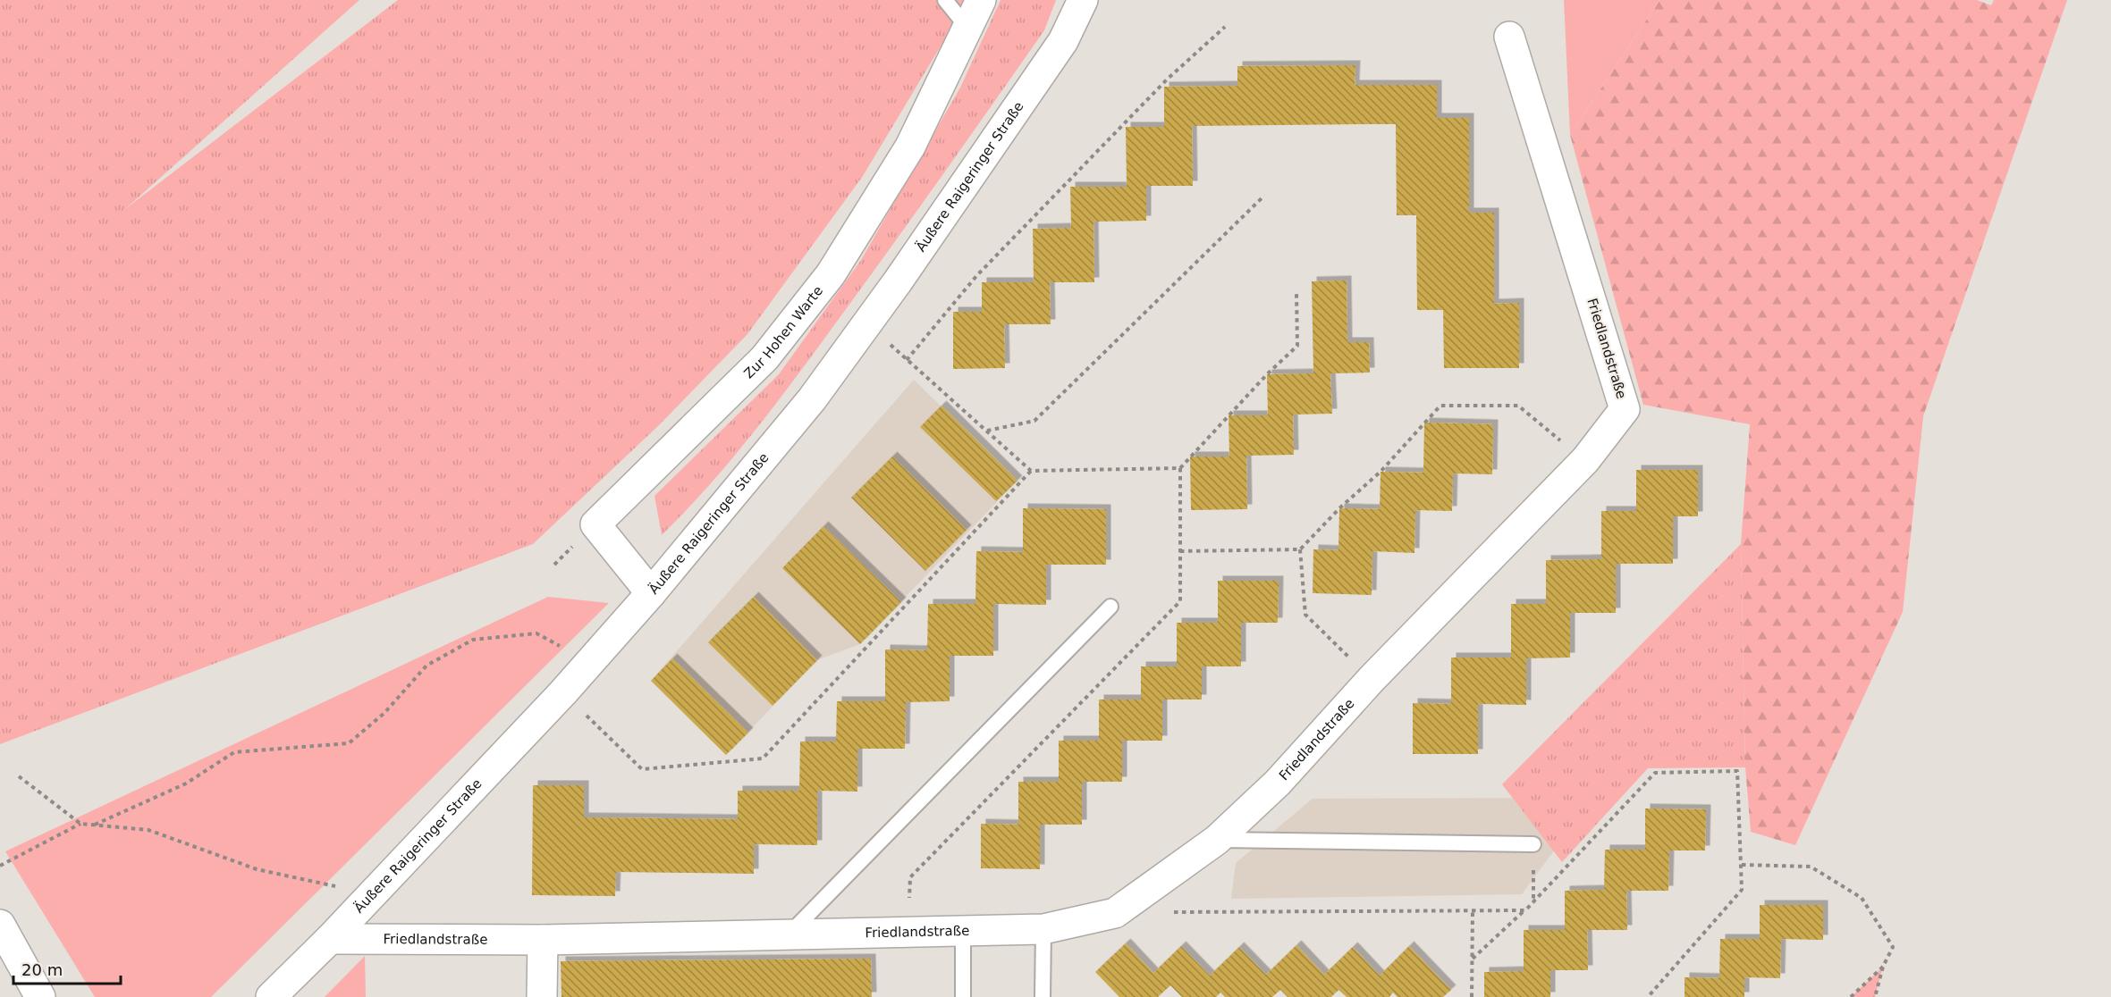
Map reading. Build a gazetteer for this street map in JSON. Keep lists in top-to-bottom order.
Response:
{
  "streets": {
    "street": ["Äußere Raigeringer Straße", "Zur Hohen Warte", "Friedlandstraße"]
  },
  "crossings": [
    ["Äußere Raigeringer Straße", "Zur Hohen Warte"],
    ["Äußere Raigeringer Straße", "Friedlandstraße"]
  ],
  "scale_bar": "20 m"
}
